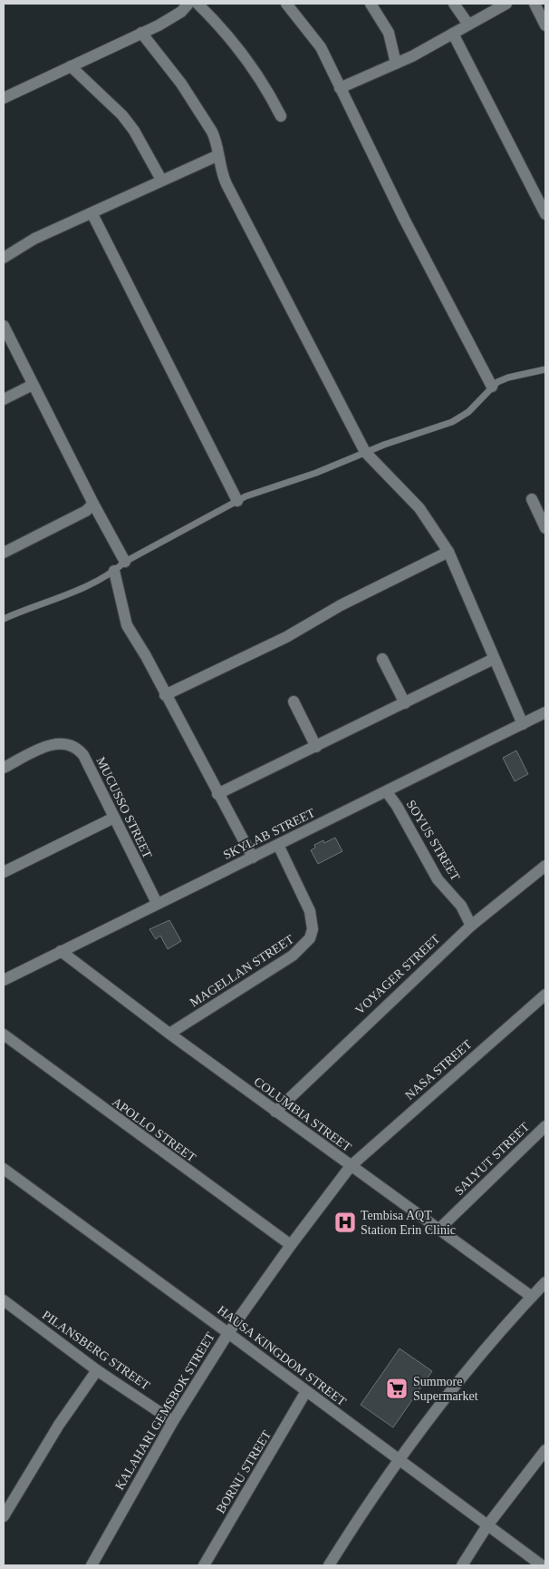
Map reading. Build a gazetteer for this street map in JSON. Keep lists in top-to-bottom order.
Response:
{
  "streets": {
    "street": [
      "MUCUSSO STREET",
      "SKYLAB STREET",
      "SOYUS STREET",
      "MAGELLAN STREET",
      "VOYAGER STREET",
      "NASA STREET",
      "COLUMBIA STREET",
      "APOLLO STREET",
      "SALYUT STREET",
      "PILANSBERG STREET",
      "HAUSA KINGDOM STREET",
      "KALAHARI GEMSBOK STREET",
      "BORNU STREET"
    ]
  },
  "crossings": [
    ["MUCUSSO STREET", "SKYLAB STREET"],
    ["SKYLAB STREET", "SOYUS STREET"],
    ["SKYLAB STREET", "MAGELLAN STREET"],
    ["SKYLAB STREET", "COLUMBIA STREET"],
    ["SOYUS STREET", "VOYAGER STREET"],
    ["MAGELLAN STREET", "COLUMBIA STREET"],
    ["VOYAGER STREET", "COLUMBIA STREET"],
    ["NASA STREET", "COLUMBIA STREET"],
    ["NASA STREET", "KALAHARI GEMSBOK STREET"],
    ["COLUMBIA STREET", "SALYUT STREET"],
    ["COLUMBIA STREET", "KALAHARI GEMSBOK STREET"],
    ["APOLLO STREET", "KALAHARI GEMSBOK STREET"],
    ["PILANSBERG STREET", "KALAHARI GEMSBOK STREET"],
    ["HAUSA KINGDOM STREET", "KALAHARI GEMSBOK STREET"],
    ["HAUSA KINGDOM STREET", "BORNU STREET"]
  ],
  "places": {
    "hospital": ["Tembisa AQT Station Erin Clinic"],
    "supermarket": ["Summore Supermarket"]
  }
}
